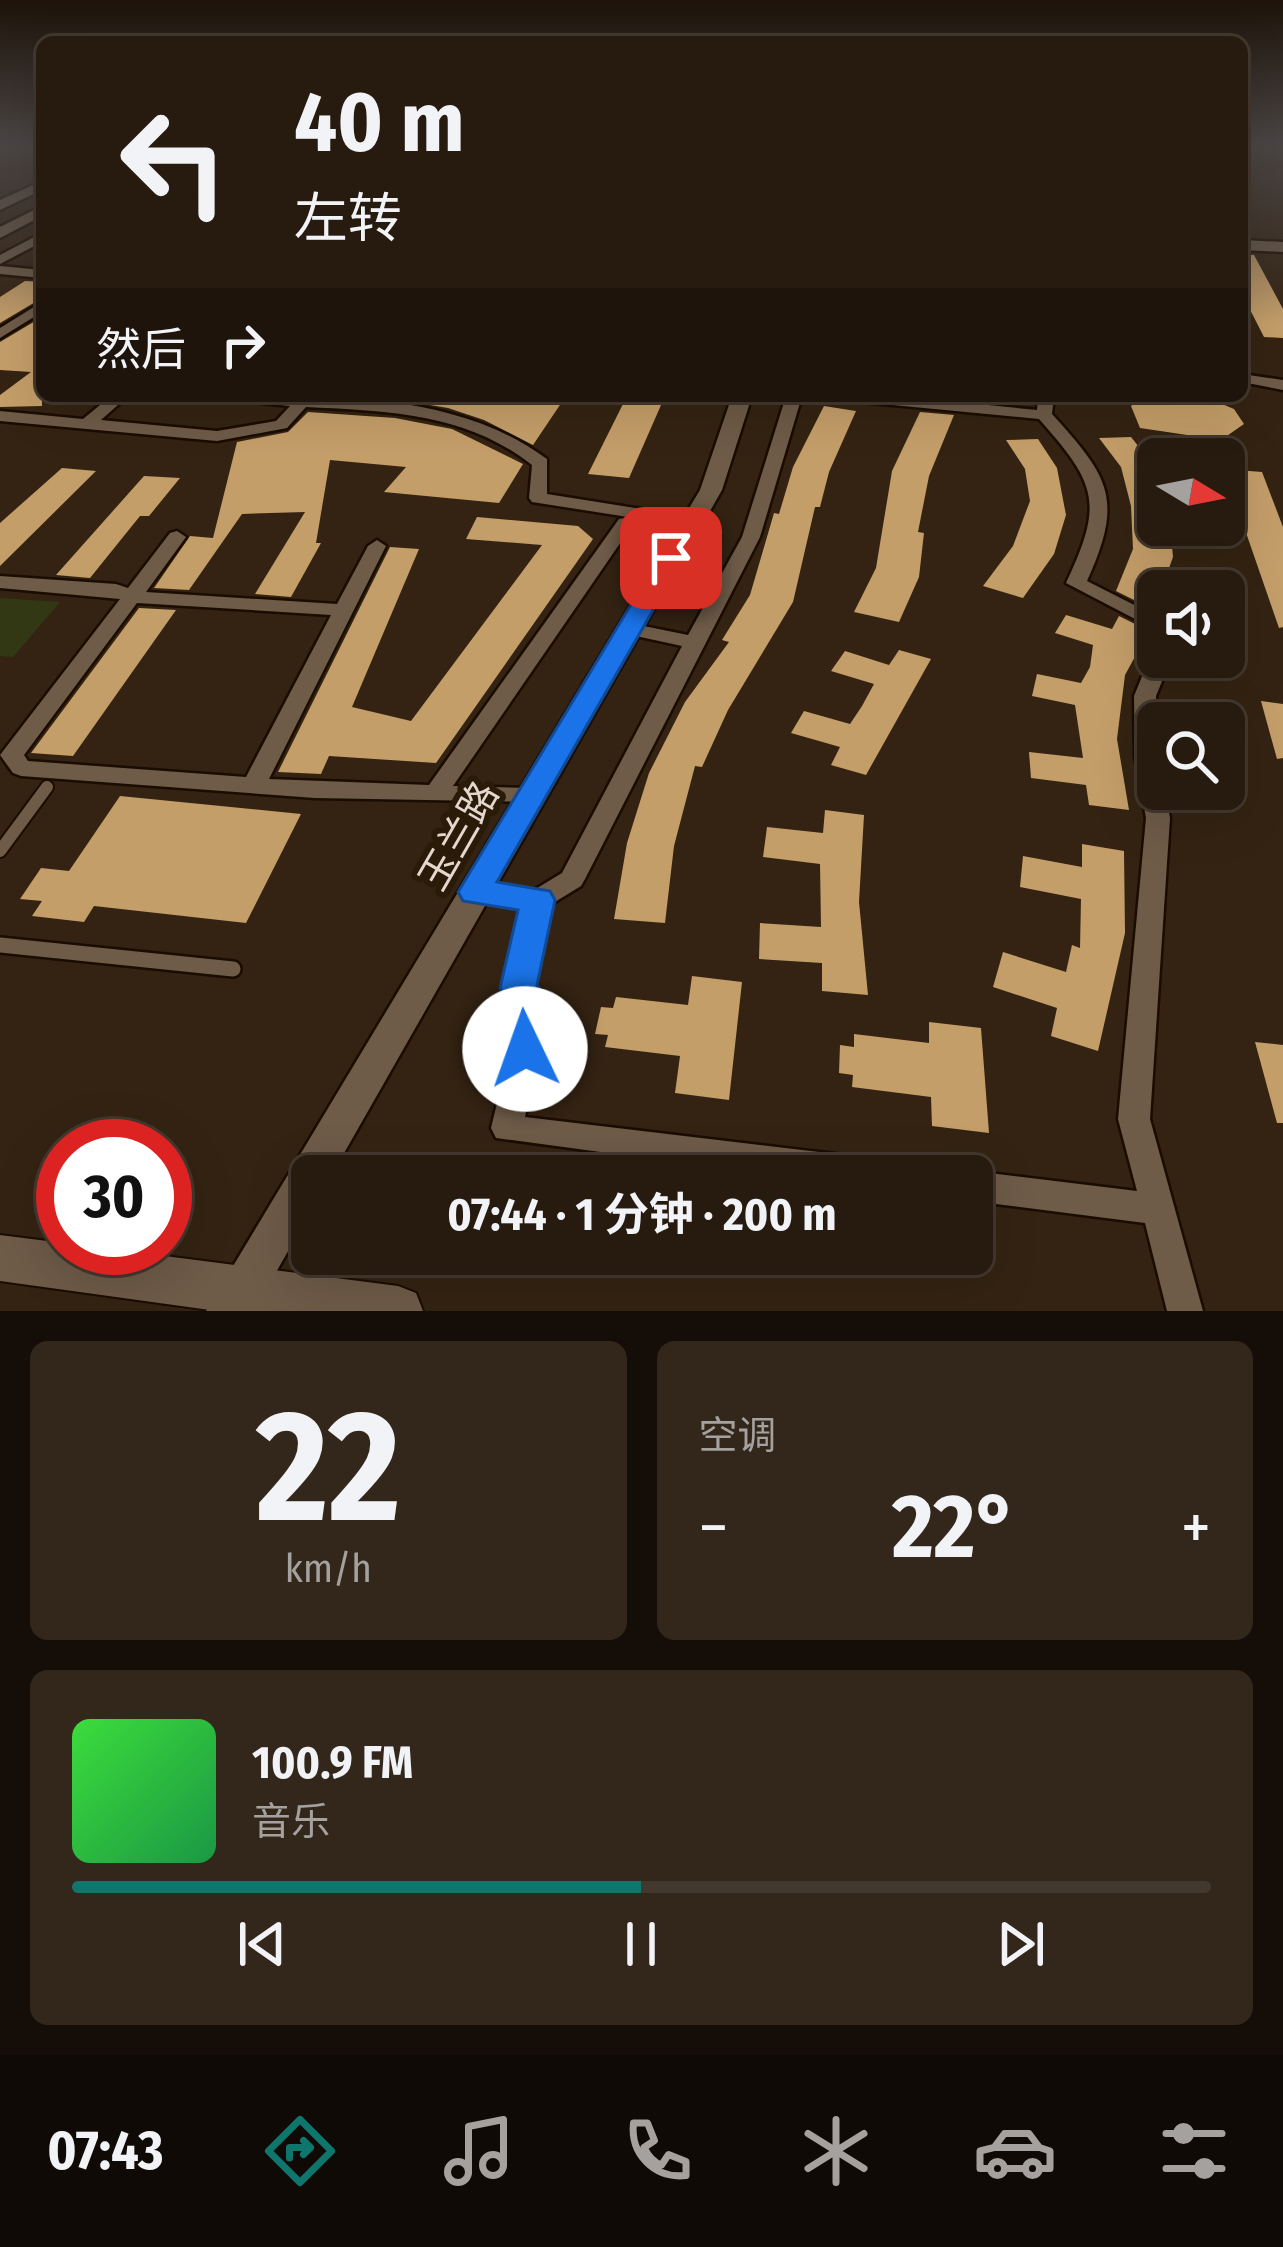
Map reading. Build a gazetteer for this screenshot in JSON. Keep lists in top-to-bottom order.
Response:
{
  "streets": {
    "street": ["玉兰路"]
  },
  "north": "right",
  "page": {
    "turn": ["40 m", "左转"],
    "then": "然后",
    "limit": "30",
    "trip": "07:44 · 1 分钟 · 200 m",
    "tile": [
      ["22", "km/h"],
      "空调"
    ],
    "heat": ["−", "22°", "+"],
    "song": ["100.9 FM", "音乐"],
    "tabs": "07:43"
  }
}
